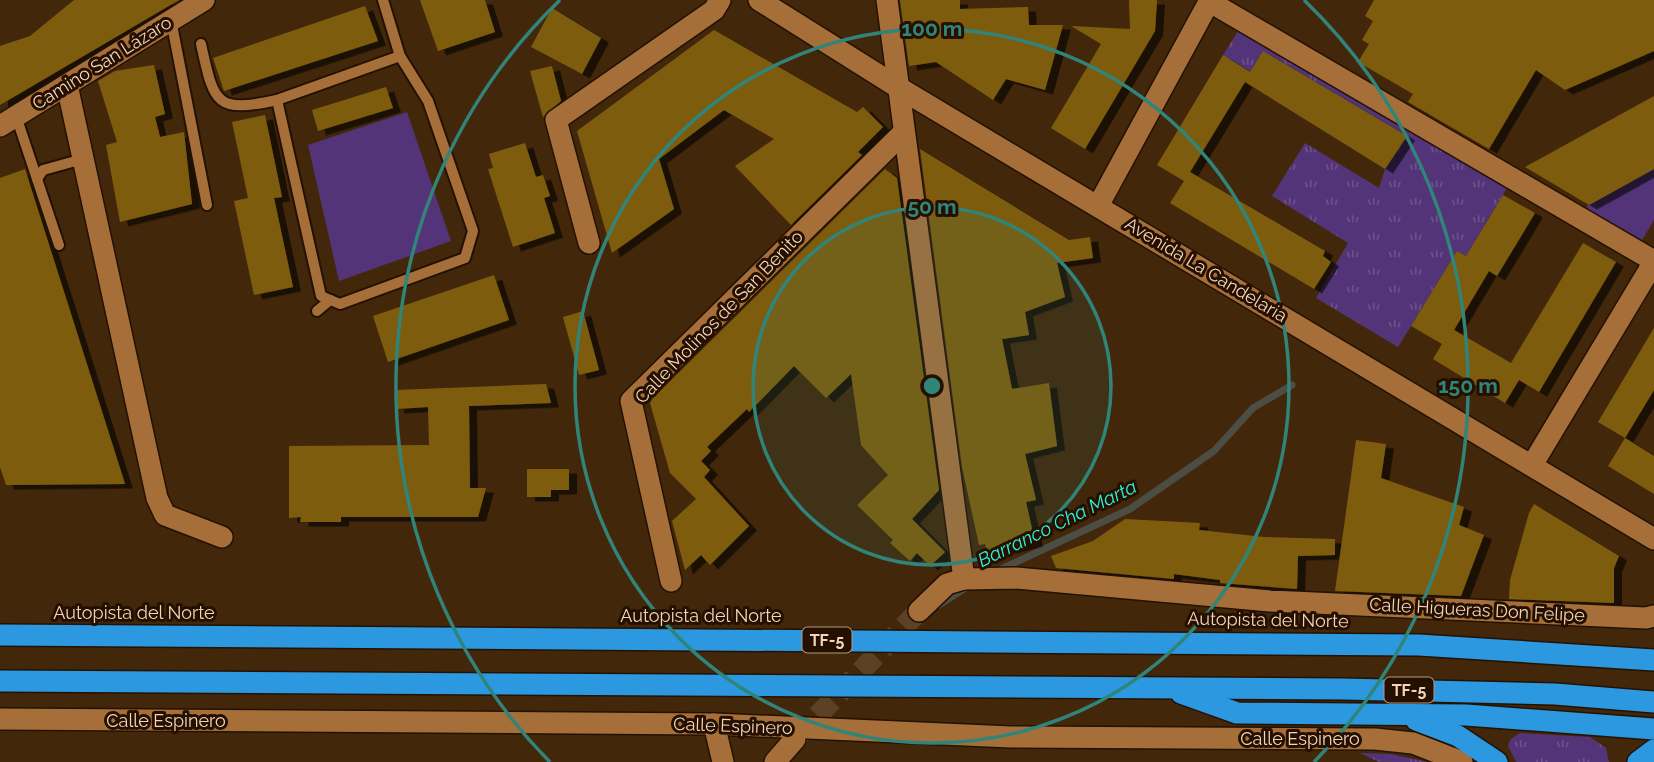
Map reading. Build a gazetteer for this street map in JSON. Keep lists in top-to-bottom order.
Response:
{
  "streets": {
    "highway": ["Autopista del Norte", "TF-5"],
    "street": [
      "Camino San Lázaro",
      "Avenida La Candelaria",
      "Calle Molinos de San Benito",
      "Calle Higueras Don Felipe",
      "Calle Espinero"
    ]
  },
  "water": ["Barranco Cha Marta"],
  "rings": ["100 m", "50 m", "150 m"]
}
